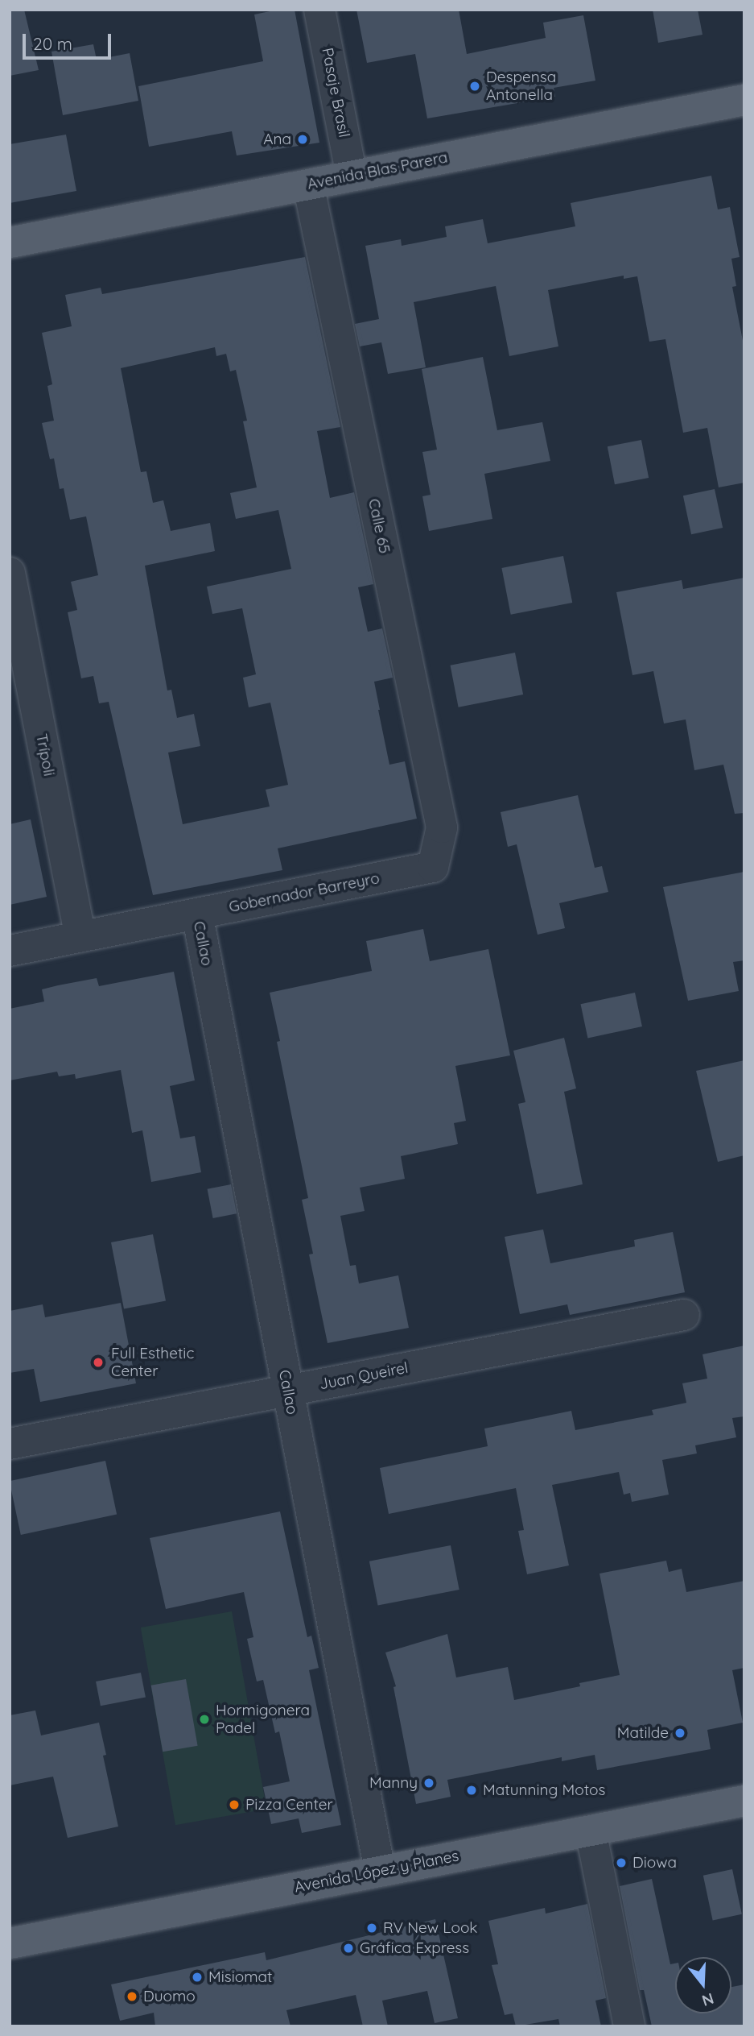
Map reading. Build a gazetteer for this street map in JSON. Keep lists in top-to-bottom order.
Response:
{
  "streets": {
    "main road": ["Avenida Blas Parera", "Avenida López y Planes"],
    "street": [
      "Pasaje Brasil",
      "Calle 65",
      "Trípoli",
      "Gobernador Barreyro",
      "Callao",
      "Juan Queirel"
    ]
  },
  "crossings": [
    ["Pasaje Brasil", "Avenida Blas Parera"],
    ["Avenida Blas Parera", "Calle 65"],
    ["Calle 65", "Gobernador Barreyro"],
    ["Trípoli", "Gobernador Barreyro"],
    ["Gobernador Barreyro", "Callao"],
    ["Callao", "Juan Queirel"],
    ["Callao", "Avenida López y Planes"]
  ],
  "places": [
    "Despensa Antonella",
    "Ana",
    "Full Esthetic Center",
    "Hormigonera Padel",
    "Matilde",
    "Manny",
    "Matunning Motos",
    "Pizza Center",
    "Diowa",
    "RV New Look",
    "Gráfica Express",
    "Misiomat",
    "Duomo"
  ],
  "scale_bar": "20 m",
  "north": "bottom"
}
